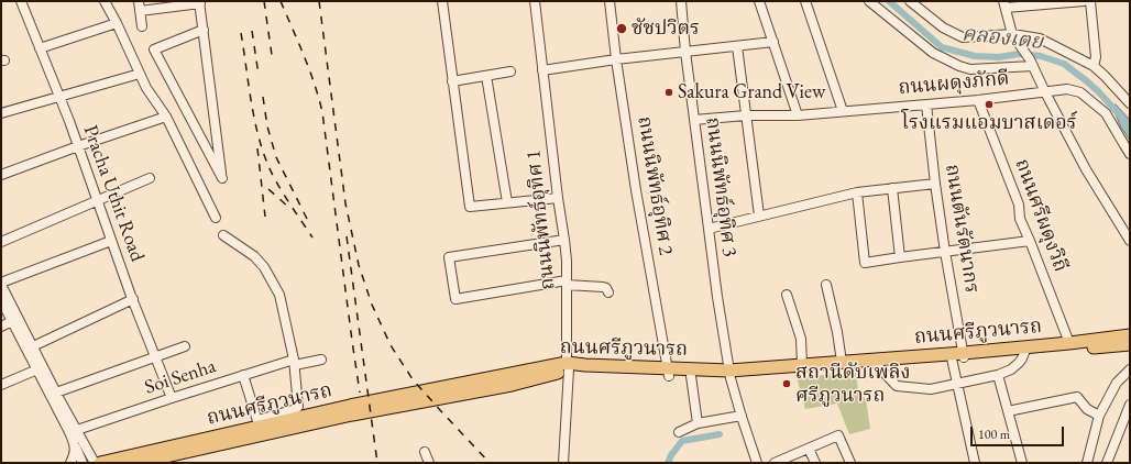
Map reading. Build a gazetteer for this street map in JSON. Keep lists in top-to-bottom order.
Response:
{
  "streets": {
    "main road": ["ถนนศรีภูวนารถ"],
    "street": [
      "ถนนผดุงภักดี",
      "ถนนนิพัทธ์อุทิศ 2",
      "ถนนนิพัทธ์อุทิศ 3",
      "Pracha Uthit Road",
      "ถนนศรีผดุงวิถี",
      "ถนนนิพัทธ์อุทิศ 1",
      "ถนนตันรัตนากร",
      "Soi Senha"
    ]
  },
  "crossings": [
    ["ถนนผดุงภักดี", "ถนนนิพัทธ์อุทิศ 3"],
    ["ถนนผดุงภักดี", "ถนนศรีผดุงวิถี"],
    ["ถนนผดุงภักดี", "ถนนตันรัตนากร"],
    ["ถนนนิพัทธ์อุทิศ 2", "ถนนศรีภูวนารถ"],
    ["ถนนนิพัทธ์อุทิศ 3", "ถนนศรีภูวนารถ"],
    ["Pracha Uthit Road", "Soi Senha"],
    ["ถนนศรีผดุงวิถี", "ถนนศรีภูวนารถ"],
    ["ถนนนิพัทธ์อุทิศ 1", "ถนนศรีภูวนารถ"],
    ["ถนนตันรัตนากร", "ถนนศรีภูวนารถ"]
  ],
  "water": ["คลองเตย"],
  "places": [
    "ชัชปวิตร",
    "Sakura Grand View",
    "โรงแรมแอมบาสเดอร์",
    "สถานีดับเพลิง ศรีภูวนารถ"
  ],
  "scale_bar": "100 m"
}
